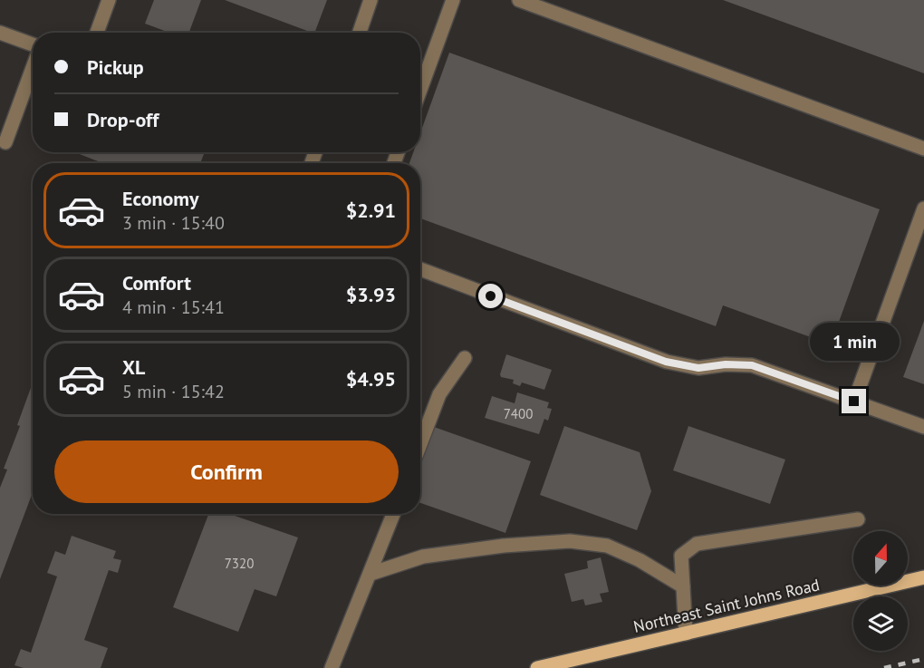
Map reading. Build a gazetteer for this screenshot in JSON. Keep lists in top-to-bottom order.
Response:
{
  "streets": {
    "main road": ["Northeast Saint Johns Road"]
  },
  "house_numbers": ["7400", "7320"],
  "north": "top",
  "page": {
    "banner": ["Pickup", "Drop-off"],
    "list": [
      {
        "name": "Economy",
        "note": "3 min · 15:40",
        "value": "$2.91"
      },
      {
        "name": "Comfort",
        "note": "4 min · 15:41",
        "value": "$3.93"
      },
      {
        "name": "XL",
        "note": "5 min · 15:42",
        "value": "$4.95"
      }
    ],
    "bubble": "1 min",
    "buttons": "Confirm"
  }
}
